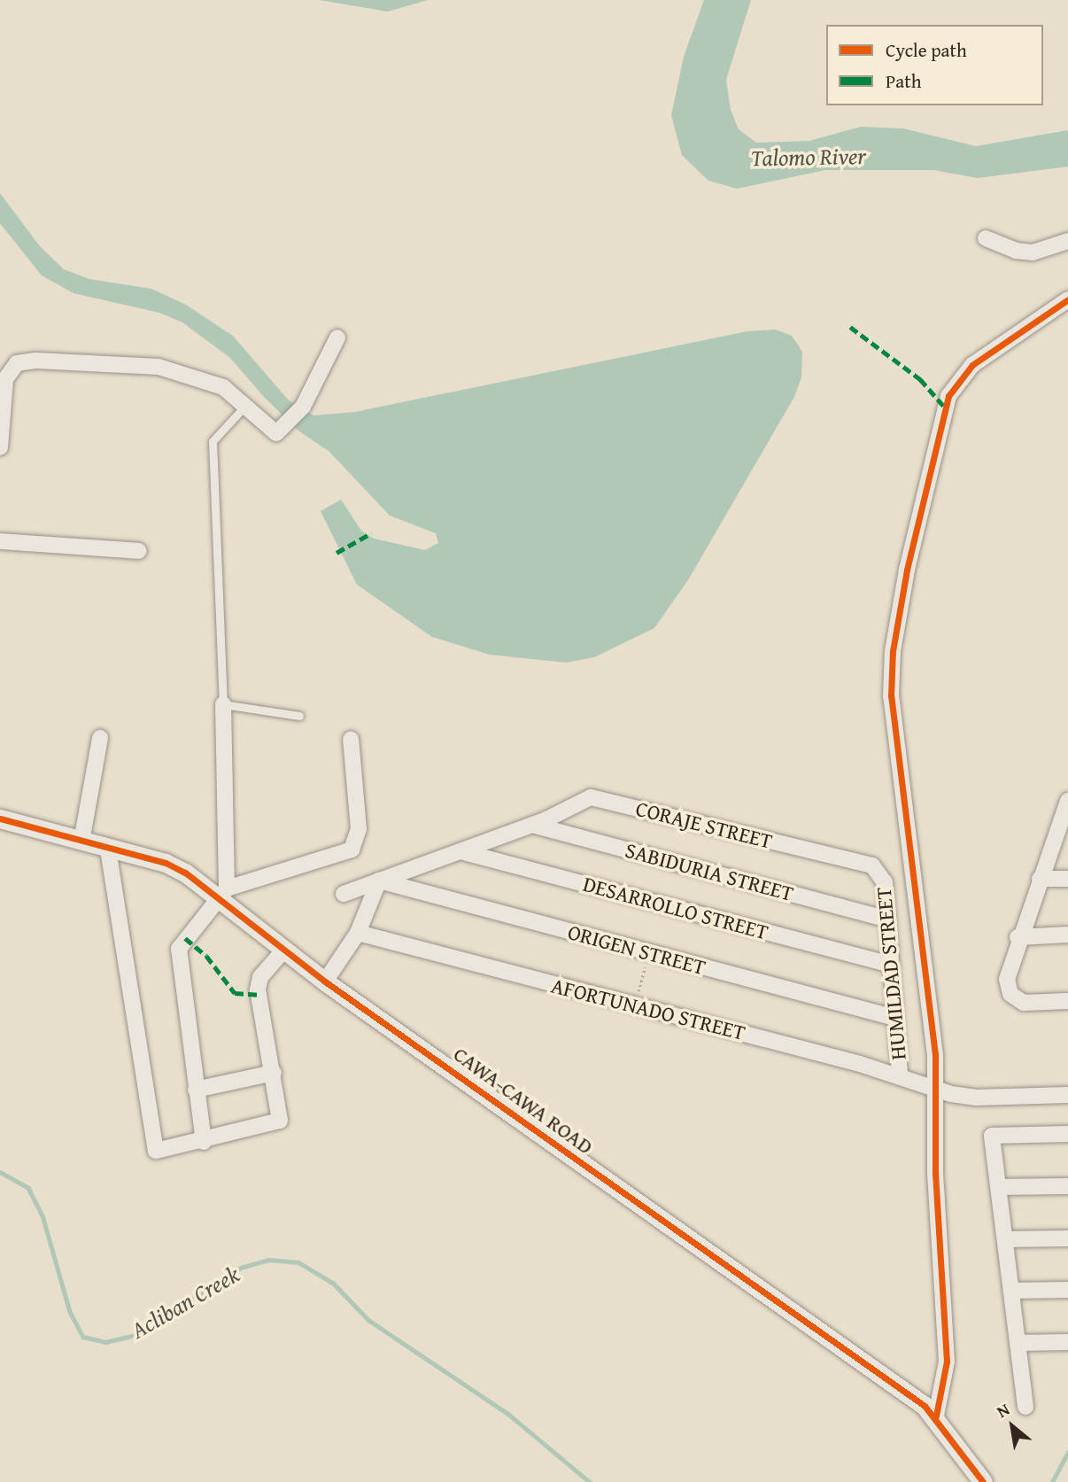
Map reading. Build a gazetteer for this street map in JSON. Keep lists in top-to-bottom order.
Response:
{
  "streets": {
    "street": [
      "CORAJE STREET",
      "SABIDURIA STREET",
      "DESARROLLO STREET",
      "ORIGEN STREET",
      "HUMILDAD STREET",
      "AFORTUNADO STREET",
      "CAWA-CAWA ROAD"
    ]
  },
  "crossings": [
    ["CORAJE STREET", "SABIDURIA STREET"],
    ["CORAJE STREET", "DESARROLLO STREET"],
    ["CORAJE STREET", "ORIGEN STREET"],
    ["CORAJE STREET", "HUMILDAD STREET"],
    ["SABIDURIA STREET", "HUMILDAD STREET"],
    ["DESARROLLO STREET", "HUMILDAD STREET"],
    ["ORIGEN STREET", "HUMILDAD STREET"],
    ["HUMILDAD STREET", "AFORTUNADO STREET"]
  ],
  "water": ["Talomo River", "Acliban Creek"],
  "legend": ["Cycle path", "Path"],
  "north": "top left"
}
